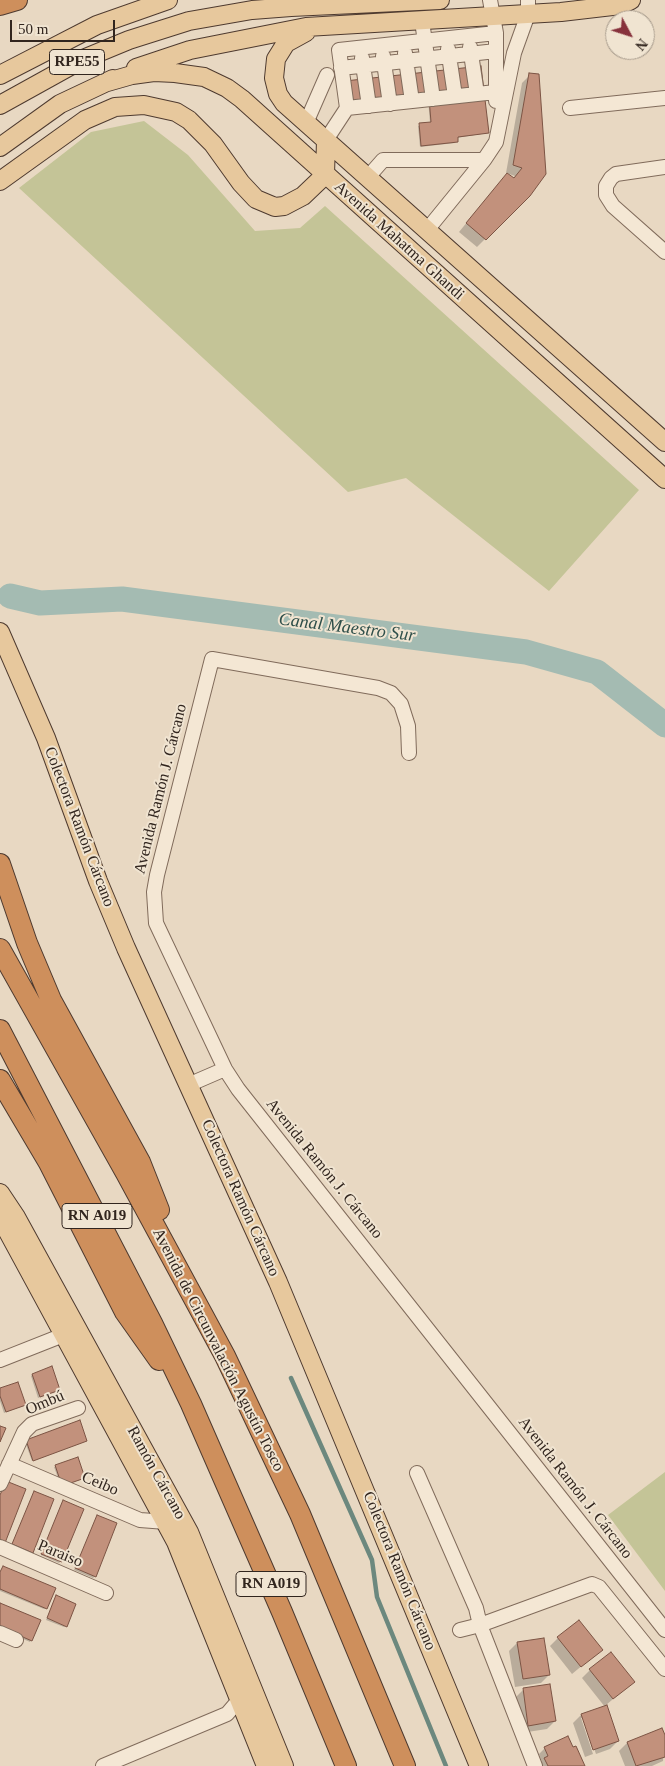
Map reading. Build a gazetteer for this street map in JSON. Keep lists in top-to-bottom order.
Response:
{
  "streets": {
    "highway": ["RN A019", "Avenida de Circunvalación Agustín Tosco"],
    "main road": [
      "RPE55",
      "Avenida Mahatma Ghandi",
      "Colectora Ramón Cárcano",
      "Ramón Cárcano"
    ],
    "street": [
      "Avenida Ramón J. Cárcano",
      "Ombú",
      "Ceibo",
      "Paraiso"
    ]
  },
  "crossings": [
    ["Ombú", "Ceibo"],
    ["Ramón Cárcano", "Ceibo"]
  ],
  "water": ["Canal Maestro Sur"],
  "scale_bar": "50 m",
  "north": "bottom right"
}
